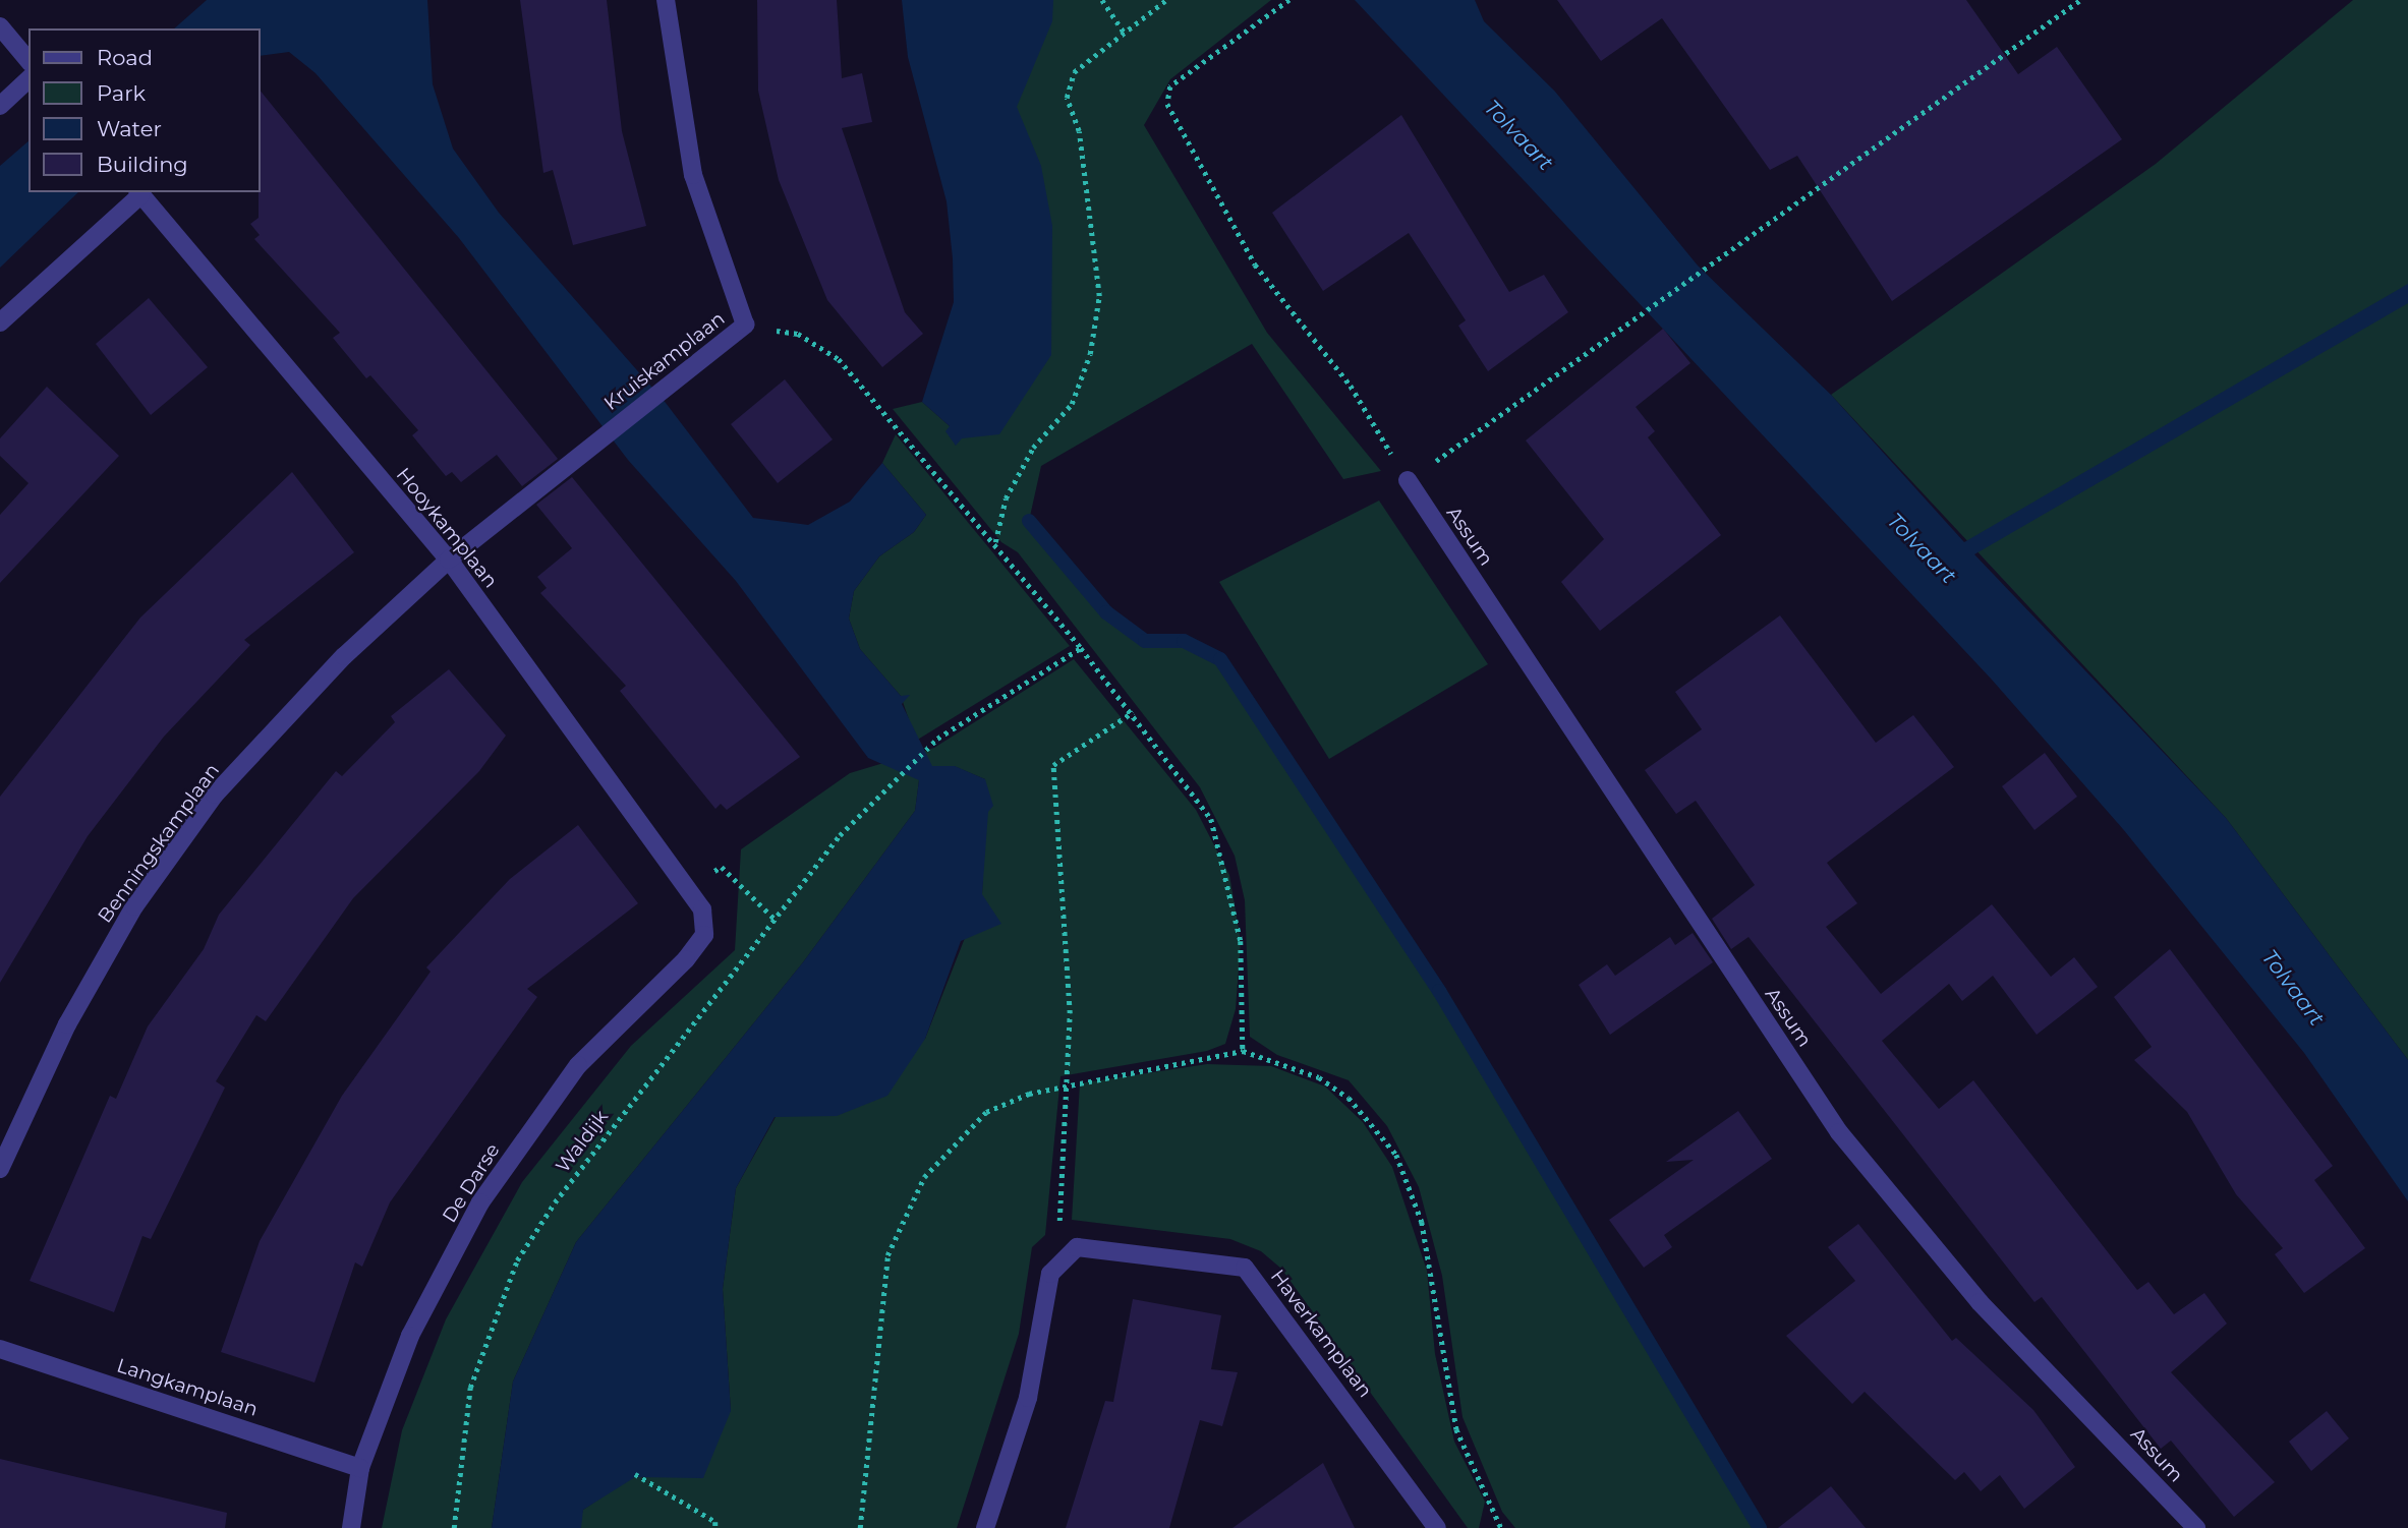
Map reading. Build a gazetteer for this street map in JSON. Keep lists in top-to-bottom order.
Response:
{
  "streets": {
    "street": [
      "Kruiskamplaan",
      "Hooykamplaan",
      "Assum",
      "Benningskamplaan",
      "De Darse",
      "Haverkamplaan",
      "Langkamplaan"
    ],
    "path": ["Waldijk"]
  },
  "crossings": [
    ["Kruiskamplaan", "Hooykamplaan"],
    ["Kruiskamplaan", "Benningskamplaan"],
    ["Hooykamplaan", "Benningskamplaan"],
    ["Hooykamplaan", "De Darse"],
    ["De Darse", "Langkamplaan"]
  ],
  "water": ["Tolvaart"],
  "legend": [
    "Road",
    "Park",
    "Water",
    "Building"
  ]
}
